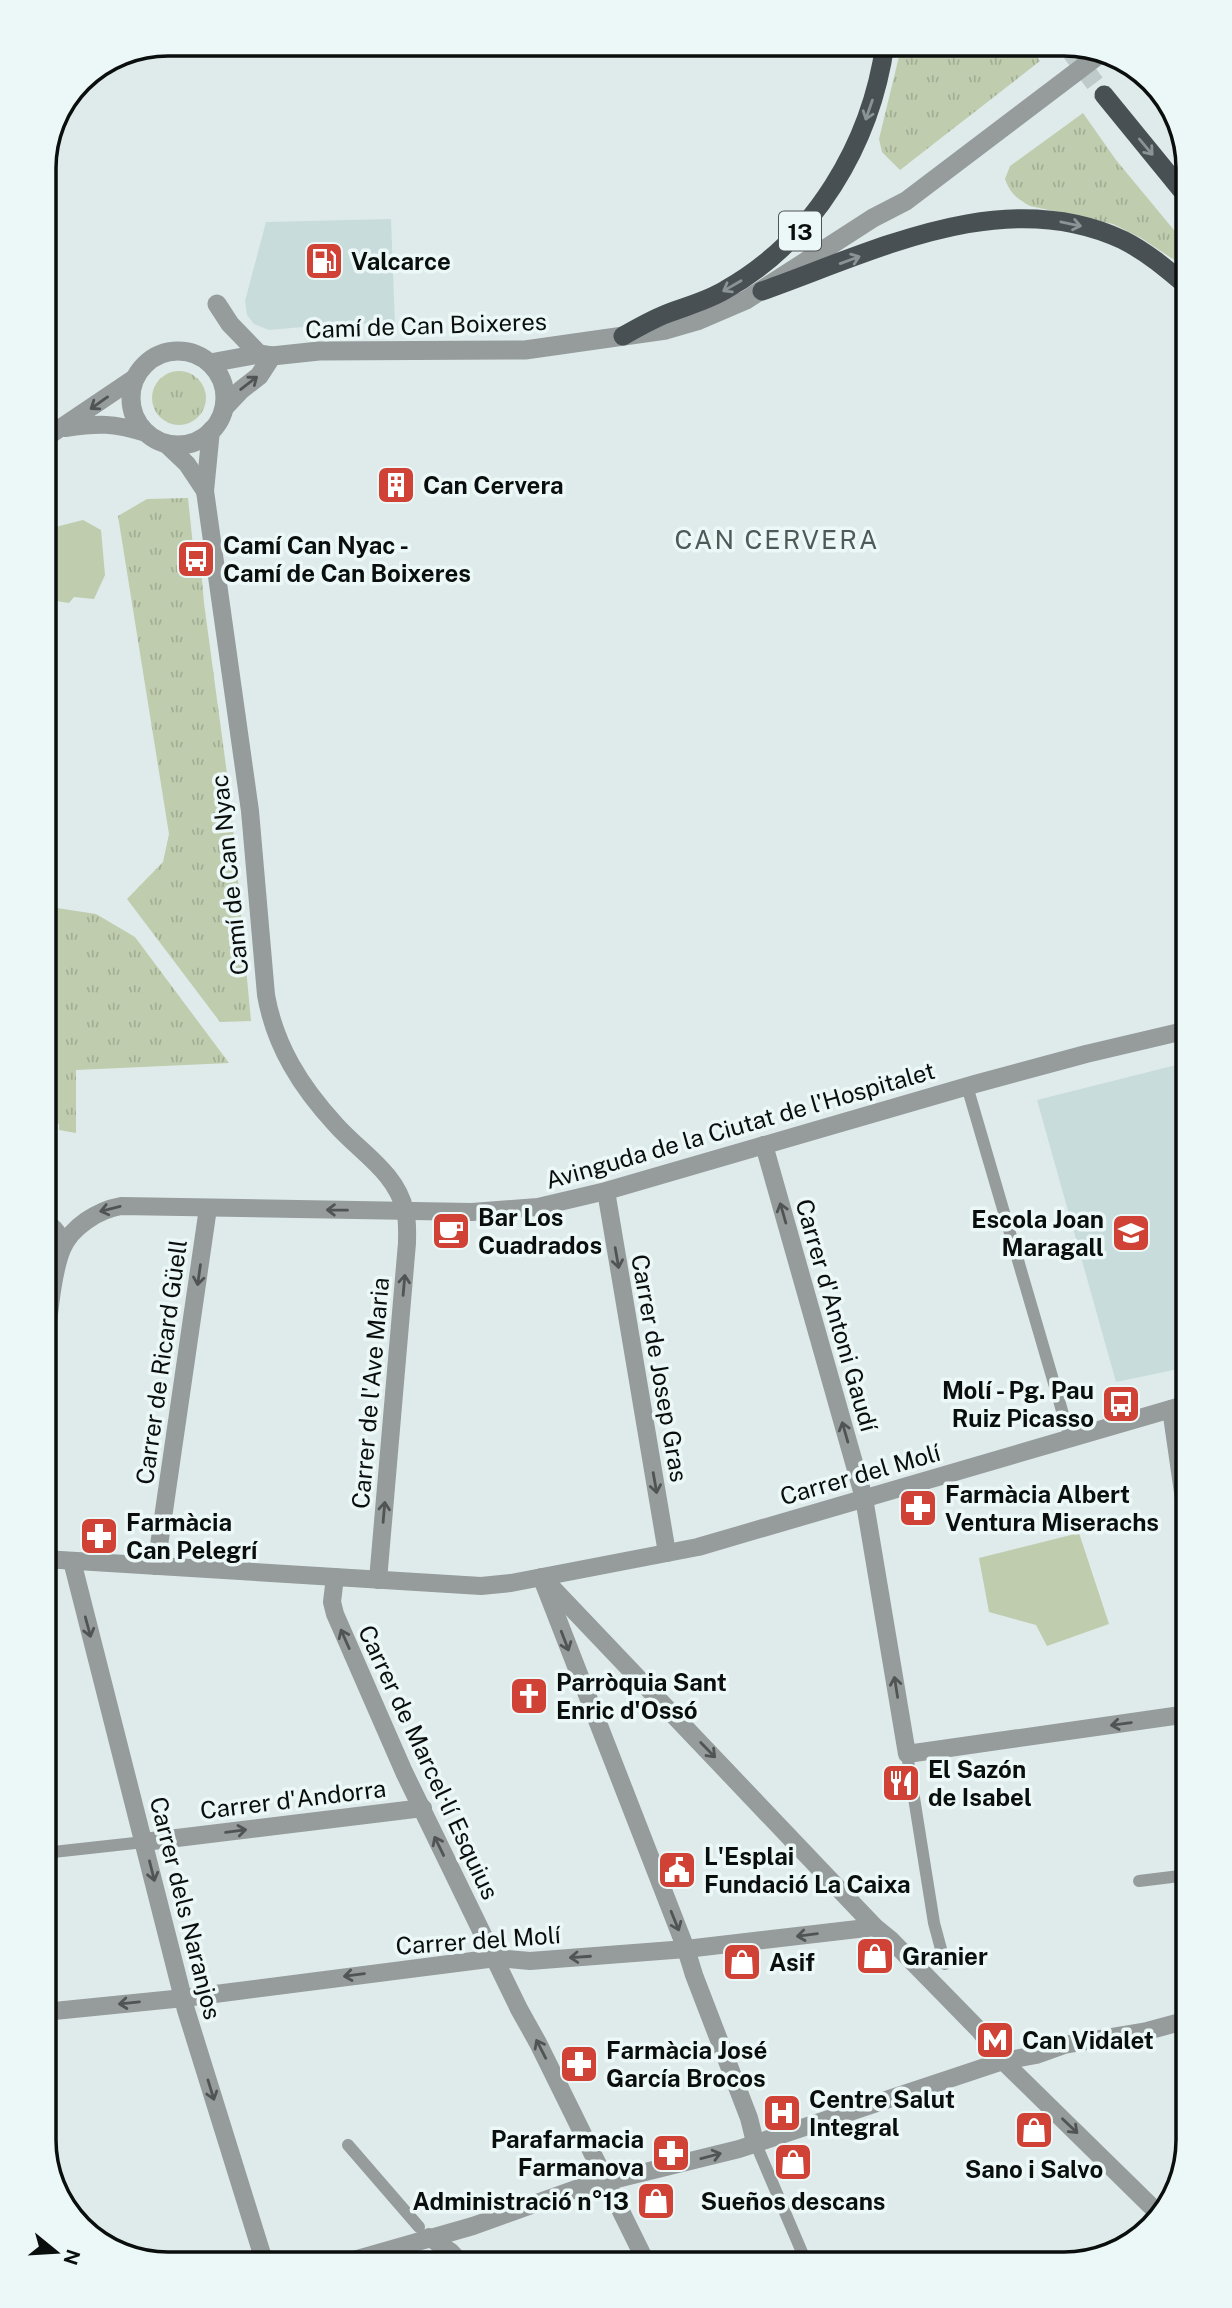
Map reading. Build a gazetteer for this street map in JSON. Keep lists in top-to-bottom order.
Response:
{
  "streets": {
    "highway": ["13"],
    "street": [
      "Camí de Can Boixeres",
      "Camí de Can Nyac",
      "Avinguda de la Ciutat de l'Hospitalet",
      "Carrer d'Antoni Gaudí",
      "Carrer de Ricard Güell",
      "Carrer de Josep Gras",
      "Carrer de l'Ave Maria",
      "Carrer del Molí",
      "Carrer de Marcel·lí Esquius",
      "Carrer d'Andorra",
      "Carrer dels Naranjos"
    ]
  },
  "crossings": [
    ["13", "Camí de Can Boixeres"],
    ["Camí de Can Boixeres", "Camí de Can Nyac"],
    ["Camí de Can Nyac", "Avinguda de la Ciutat de l'Hospitalet"],
    ["Camí de Can Nyac", "Carrer de l'Ave Maria"],
    ["Avinguda de la Ciutat de l'Hospitalet", "Carrer d'Antoni Gaudí"],
    ["Avinguda de la Ciutat de l'Hospitalet", "Carrer de Ricard Güell"],
    ["Avinguda de la Ciutat de l'Hospitalet", "Carrer de Josep Gras"],
    ["Avinguda de la Ciutat de l'Hospitalet", "Carrer de l'Ave Maria"],
    ["Carrer d'Antoni Gaudí", "Carrer del Molí"],
    ["Carrer de Ricard Güell", "Carrer del Molí"],
    ["Carrer de Josep Gras", "Carrer del Molí"],
    ["Carrer de l'Ave Maria", "Carrer del Molí"],
    ["Carrer del Molí", "Carrer de Marcel·lí Esquius"],
    ["Carrer del Molí", "Carrer dels Naranjos"],
    ["Carrer de Marcel·lí Esquius", "Carrer d'Andorra"],
    ["Carrer d'Andorra", "Carrer dels Naranjos"]
  ],
  "one_way": [
    "Carrer d'Antoni Gaudí",
    "Carrer de Ricard Güell",
    "Carrer de Josep Gras",
    "Carrer de l'Ave Maria",
    "Carrer del Molí",
    "Carrer de Marcel·lí Esquius",
    "Carrer d'Andorra",
    "Carrer dels Naranjos"
  ],
  "districts": ["CAN CERVERA"],
  "places": {
    "fuel station": ["Valcarce"],
    "building": ["Can Cervera"],
    "bus stop": ["Camí Can Nyac - Camí de Can Boixeres", "Molí - Pg. Pau Ruiz Picasso"],
    "cafe": ["Bar Los Cuadrados"],
    "school or university": ["Escola Joan Maragall"],
    "pharmacy": [
      "Farmàcia Albert Ventura Miserachs",
      "Farmàcia Can Pelegrí",
      "Farmàcia José García Brocos",
      "Parafarmacia Farmanova"
    ],
    "church": ["Parròquia Sant Enric d'Ossó"],
    "restaurant": ["El Sazón de Isabel"],
    "public building": ["L'Esplai Fundació La Caixa"],
    "shop": [
      "Granier",
      "Asif",
      "Sano i Salvo",
      "Sueños descans",
      "Administració n°13"
    ],
    "metro station": ["Can Vidalet"],
    "hospital": ["Centre Salut Integral"]
  },
  "north": "right"
}
